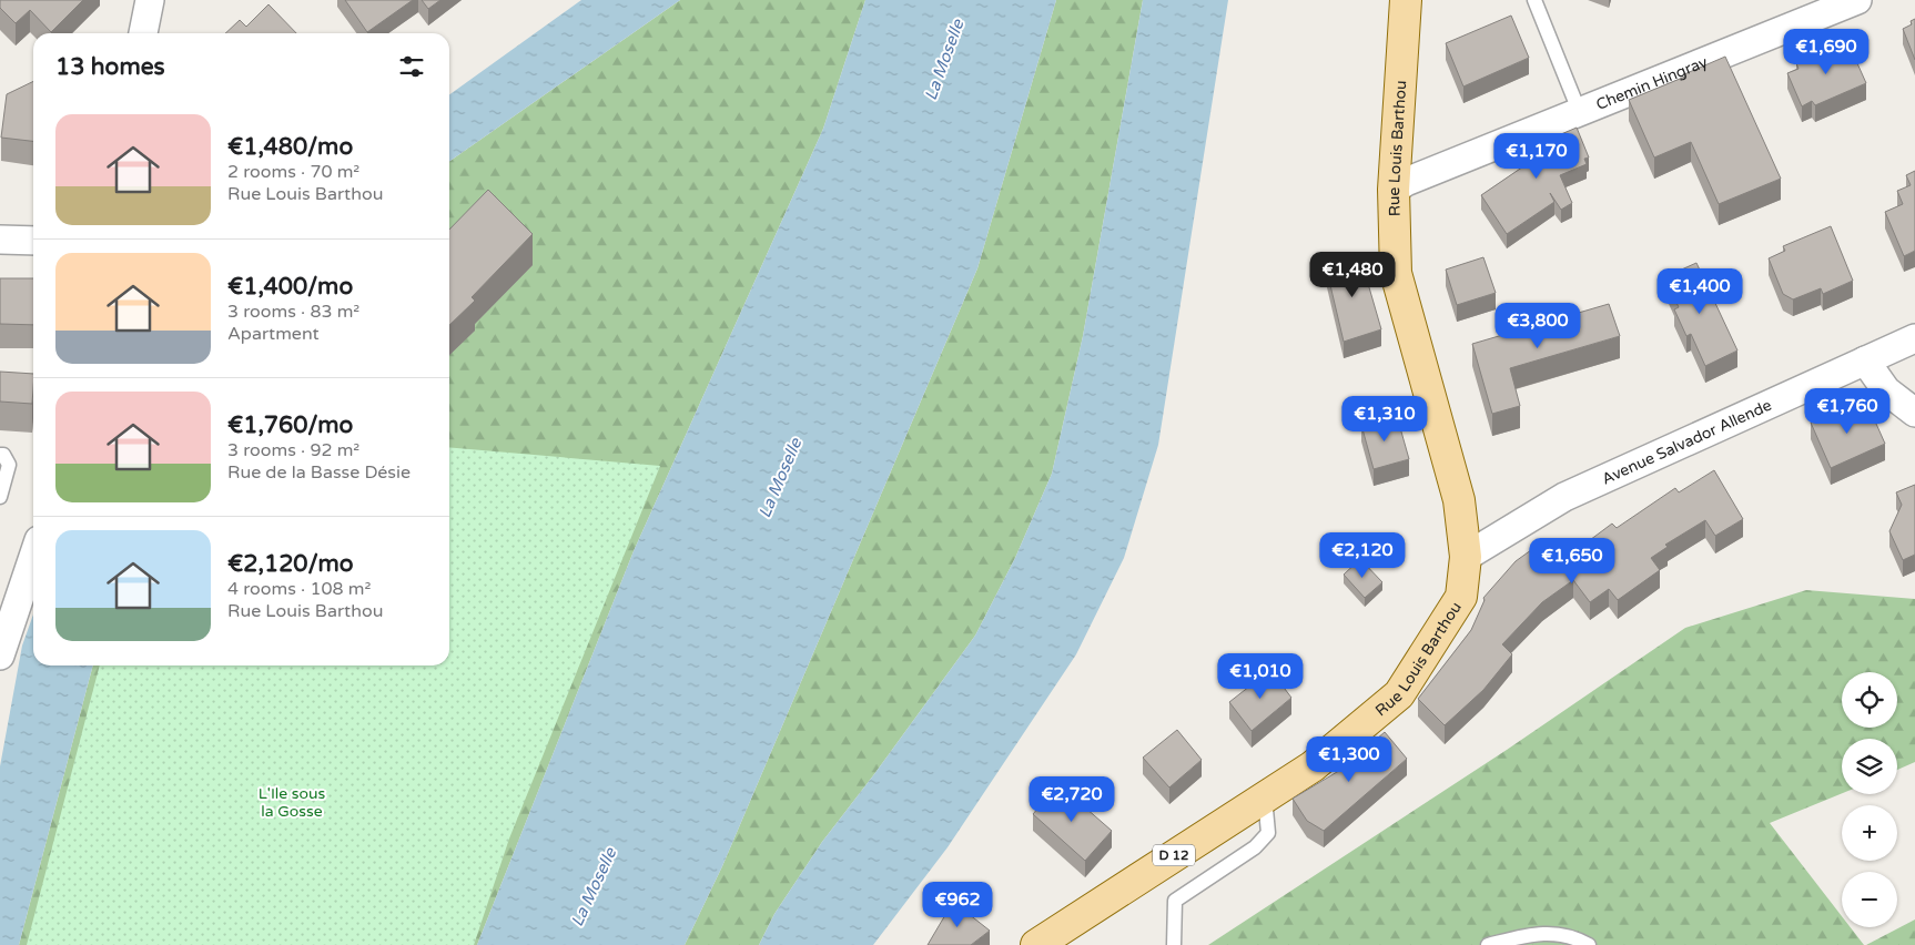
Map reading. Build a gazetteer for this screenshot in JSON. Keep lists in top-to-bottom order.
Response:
{
  "streets": {
    "main road": ["Rue Louis Barthou", "D 12"],
    "street": ["Chemin Hingray", "Avenue Salvador Allende"]
  },
  "crossings": [
    ["Chemin Hingray", "Rue Louis Barthou"],
    ["Rue Louis Barthou", "Avenue Salvador Allende"]
  ],
  "water": ["La Moselle"],
  "parks": ["L'Ile sous la Gosse"],
  "page": {
    "price": [
      "€1,690",
      "€1,170",
      "€1,480",
      "€1,400",
      "€3,800",
      "€1,760",
      "€1,310",
      "€2,120",
      "€1,650",
      "€1,010",
      "€1,300",
      "€2,720",
      "€962"
    ],
    "heading": "13 homes",
    "list": [
      {
        "name": "€1,480/mo",
        "note": "2 rooms · 70 m² · Rue Louis Barthou"
      },
      {
        "name": "€1,400/mo",
        "note": "3 rooms · 83 m² · Apartment"
      },
      {
        "name": "€1,760/mo",
        "note": "3 rooms · 92 m² · Rue de la Basse Désie"
      },
      {
        "name": "€2,120/mo",
        "note": "4 rooms · 108 m² · Rue Louis Barthou"
      }
    ],
    "map_buttons": ["+", "−"]
  }
}
